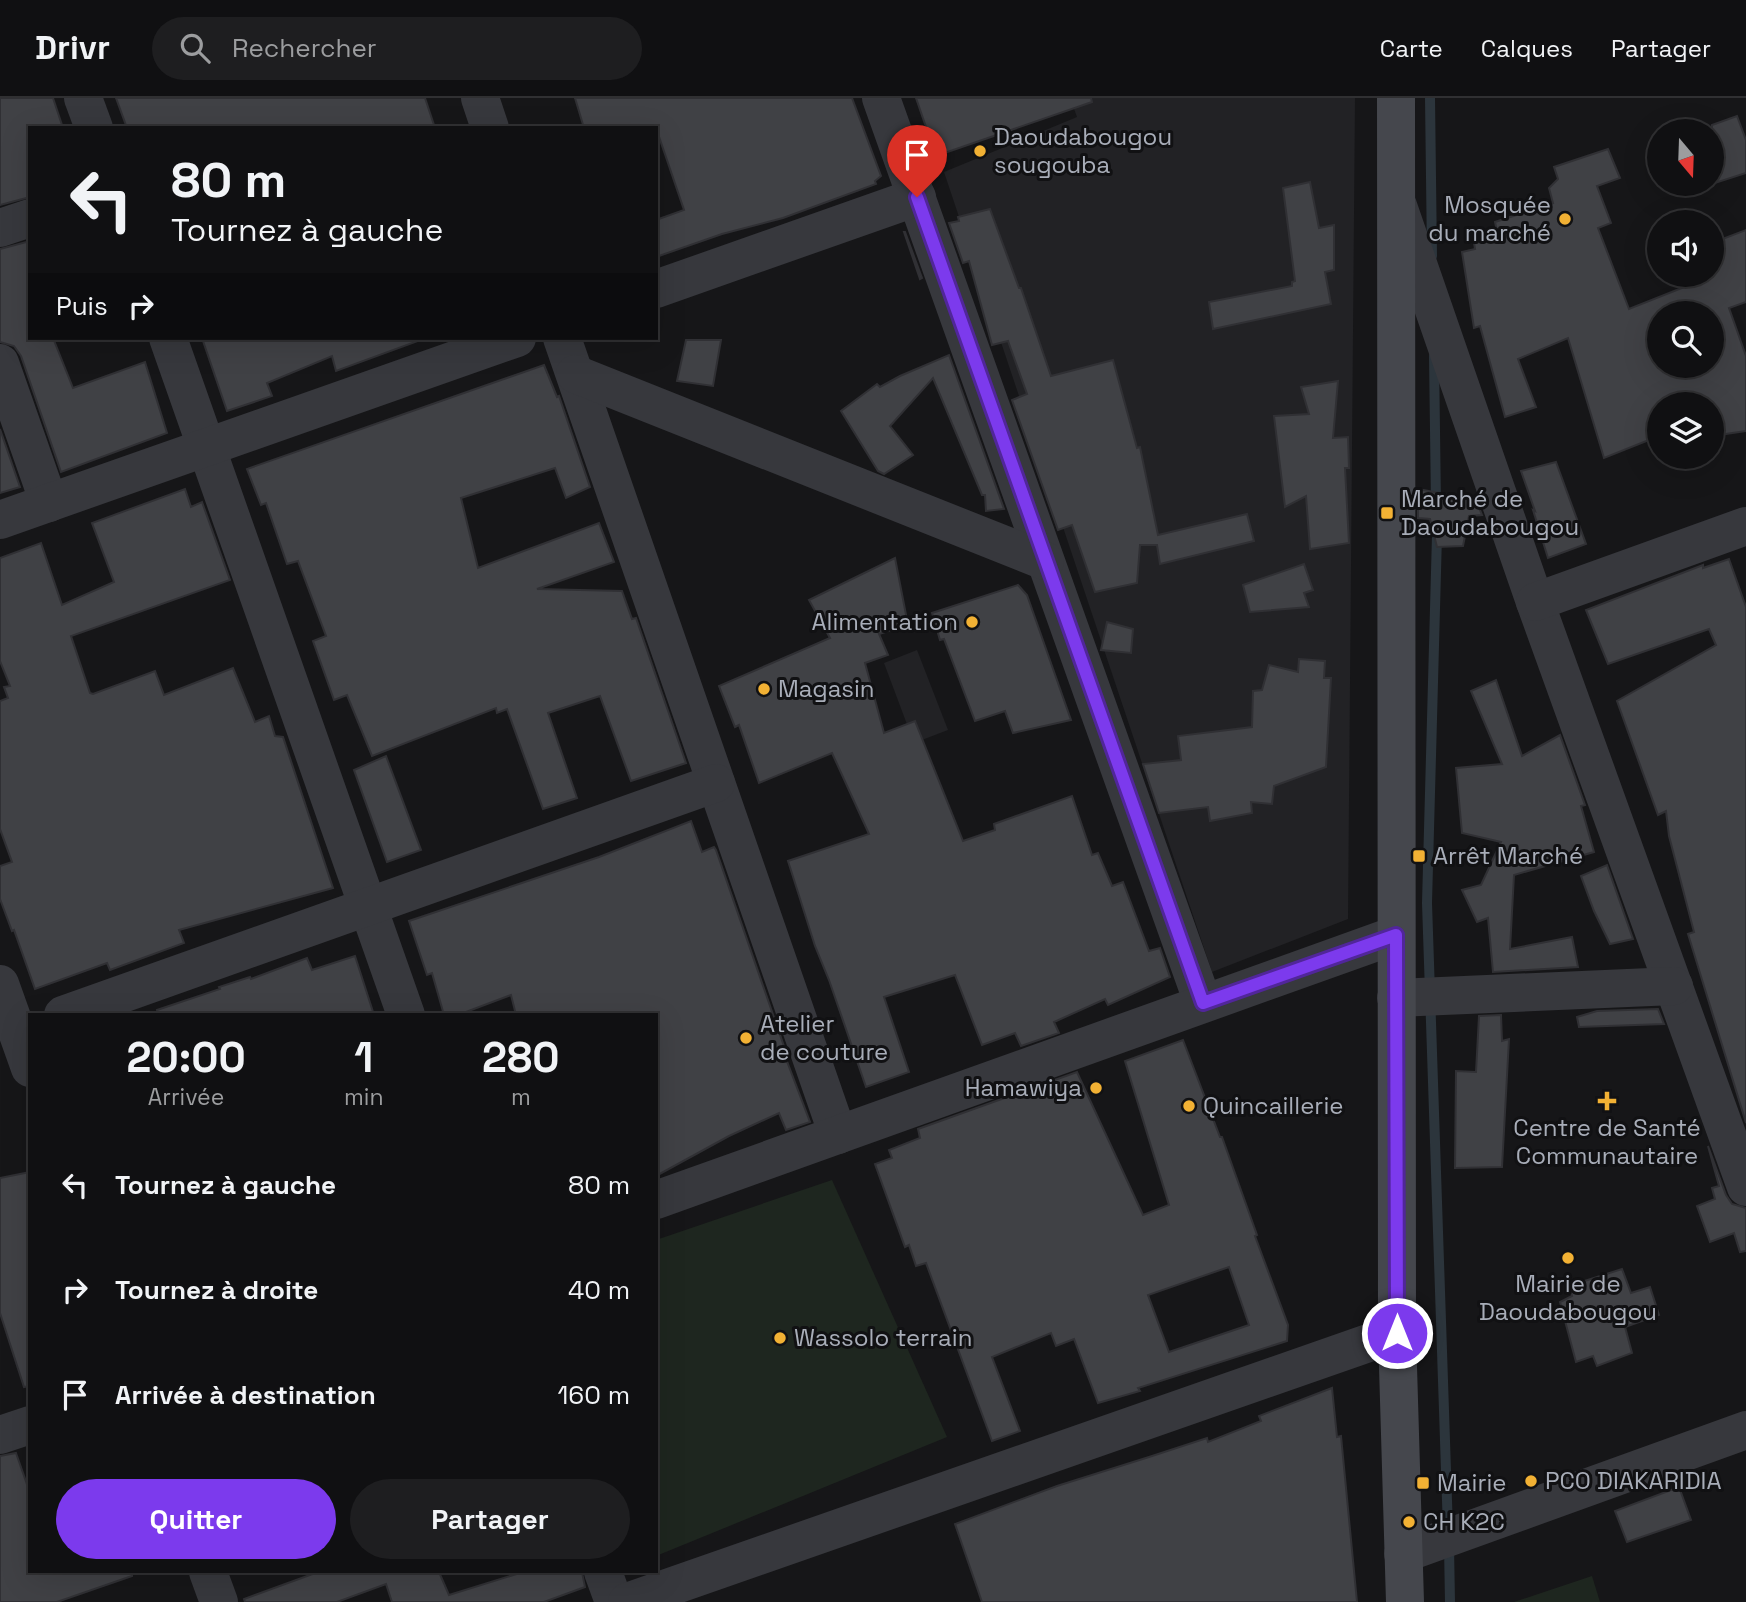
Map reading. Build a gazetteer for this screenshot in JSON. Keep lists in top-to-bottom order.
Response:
{
  "places": {
    "other": [
      "Daoudabougou sougouba",
      "Mosquée du marché",
      "Alimentation",
      "Magasin",
      "Atelier de couture",
      "Hamawiya",
      "Quincaillerie",
      "Mairie de Daoudabougou",
      "Wassolo terrain",
      "PCO DIAKARIDIA",
      "CH K2C"
    ],
    "transit": ["Marché de Daoudabougou", "Arrêt Marché", "Mairie"],
    "health": ["Centre de Santé Communautaire"]
  },
  "north": "bottom",
  "page": {
    "header": "Drivr",
    "search": "Rechercher",
    "nav": ["Carte", "Calques", "Partager"],
    "turn": ["80 m", "Tournez à gauche"],
    "then": "Puis",
    "eta": [
      "20:00",
      "Arrivée",
      "1",
      "min",
      "280",
      "m"
    ],
    "list": [
      {
        "name": "Tournez à gauche",
        "value": "80 m"
      },
      {
        "name": "Tournez à droite",
        "value": "40 m"
      },
      {
        "name": "Arrivée à destination",
        "value": "160 m"
      }
    ],
    "buttons": ["Quitter", "Partager"]
  }
}
